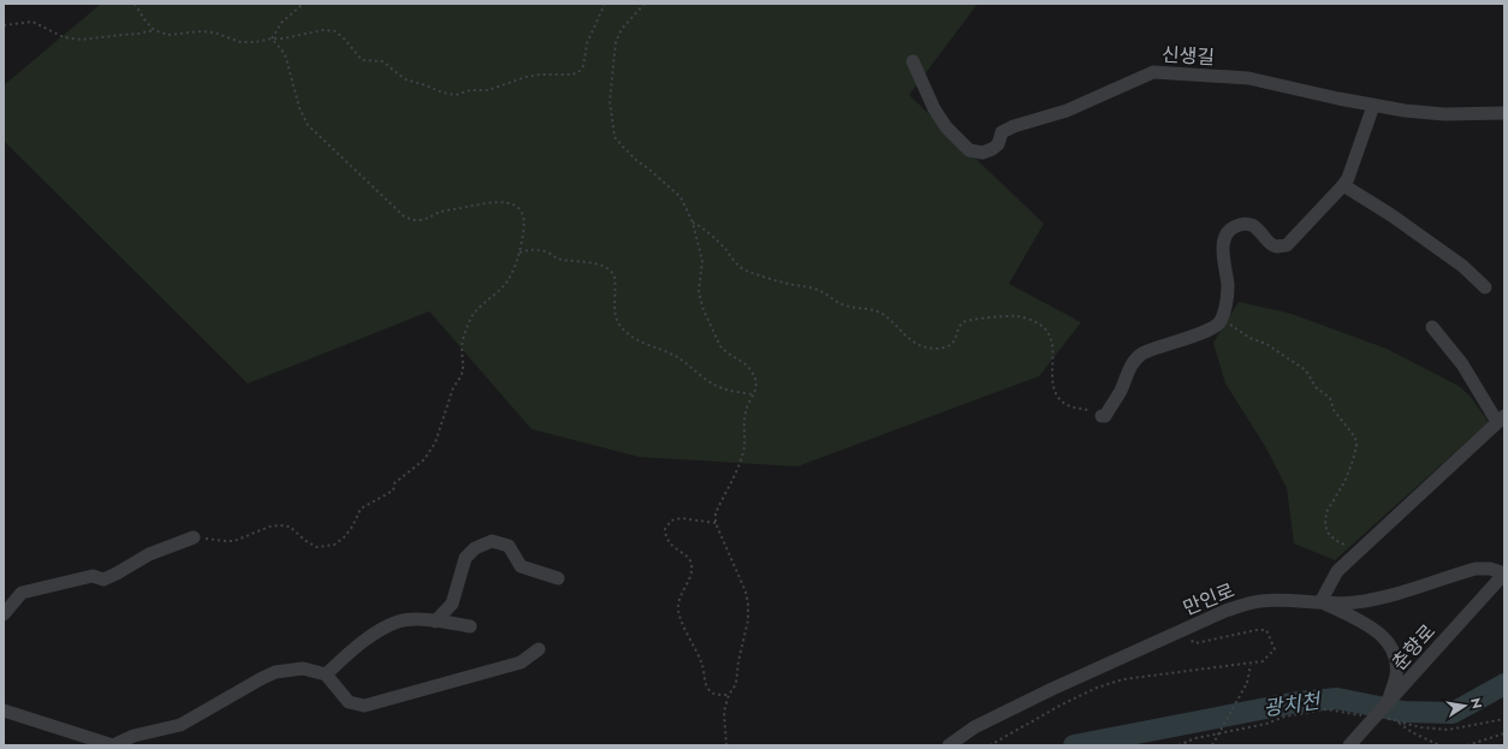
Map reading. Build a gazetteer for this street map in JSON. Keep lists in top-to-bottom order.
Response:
{
  "streets": {
    "street": ["신생길", "만인로", "춘향로"]
  },
  "crossings": [
    ["만인로", "춘향로"]
  ],
  "water": ["광치천"],
  "north": "right"
}
